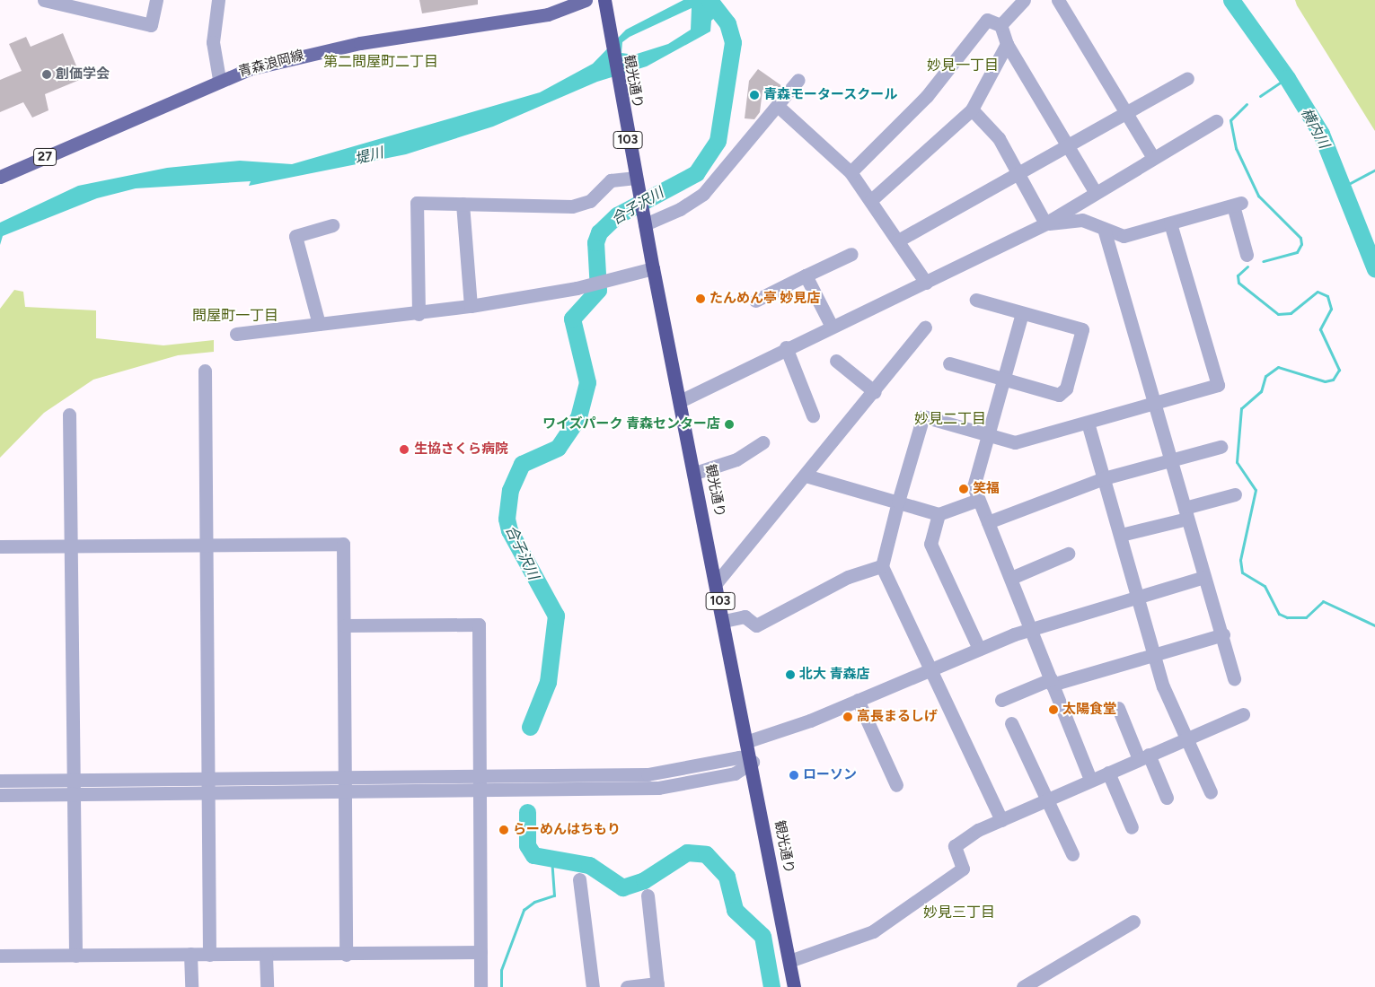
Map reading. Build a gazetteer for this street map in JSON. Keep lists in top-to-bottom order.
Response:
{
  "streets": {
    "highway": ["観光通り", "103"],
    "main road": ["青森浪岡線", "27"]
  },
  "districts": [
    "第二問屋町二丁目",
    "妙見一丁目",
    "問屋町一丁目",
    "妙見二丁目",
    "妙見三丁目"
  ],
  "water": ["横内川", "堤川", "合子沢川"],
  "places": [
    "創価学会",
    "青森モータースクール",
    "たんめん亭 妙見店",
    "ワイズパーク 青森センター店",
    "生協さくら病院",
    "笑福",
    "北大 青森店",
    "太陽食堂",
    "高長まるしげ",
    "ローソン",
    "らーめんはちもり"
  ]
}
